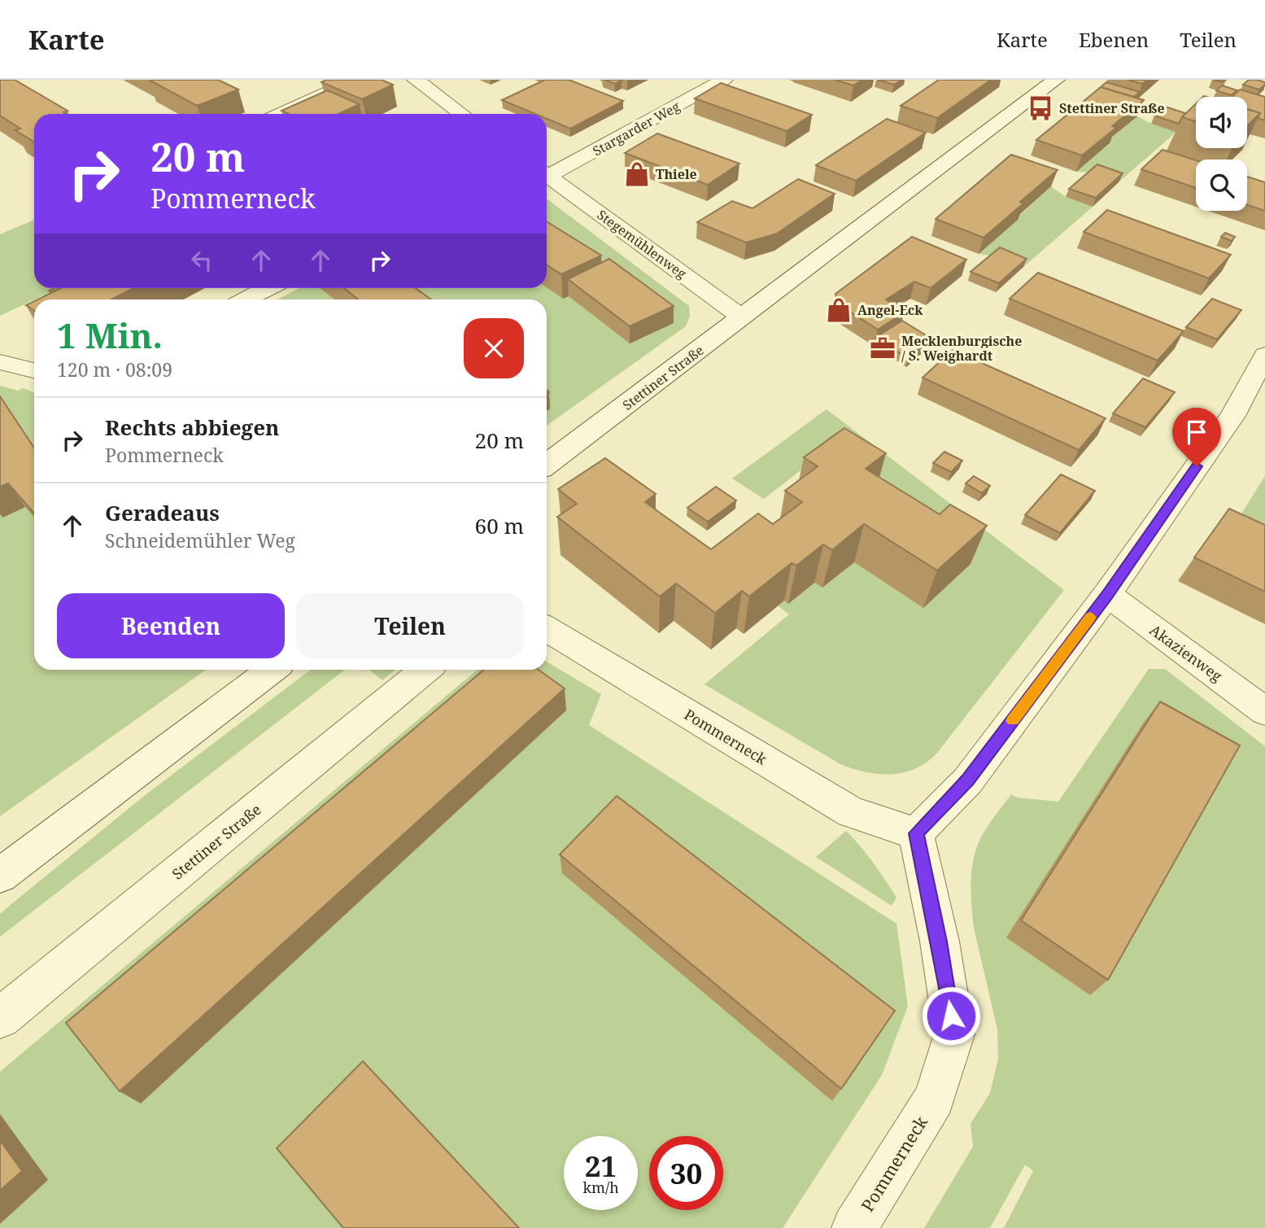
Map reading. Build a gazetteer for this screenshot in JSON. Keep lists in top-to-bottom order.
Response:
{
  "streets": {
    "street": [
      "Stargarder Weg",
      "Stegemühlenweg",
      "Stettiner Straße",
      "Akazienweg",
      "Pommerneck"
    ]
  },
  "crossings": [
    ["Stegemühlenweg", "Stettiner Straße"]
  ],
  "places": {
    "bus stop": ["Stettiner Straße"],
    "shop": ["Thiele", "Angel-Eck"],
    "office": ["Mecklenburgische / S. Weighardt"]
  },
  "page": {
    "header": "Karte",
    "nav": ["Karte", "Ebenen", "Teilen"],
    "turn": ["20 m", "Pommerneck"],
    "heading": ["1 Min.", "120 m · 08:09"],
    "list": [
      {
        "name": "Rechts abbiegen",
        "note": "Pommerneck",
        "value": "20 m"
      },
      {
        "name": "Geradeaus",
        "note": "Schneidemühler Weg",
        "value": "60 m"
      }
    ],
    "buttons": ["Beenden", "Teilen"],
    "speed": "21 km/h",
    "limit": "30"
  }
}
